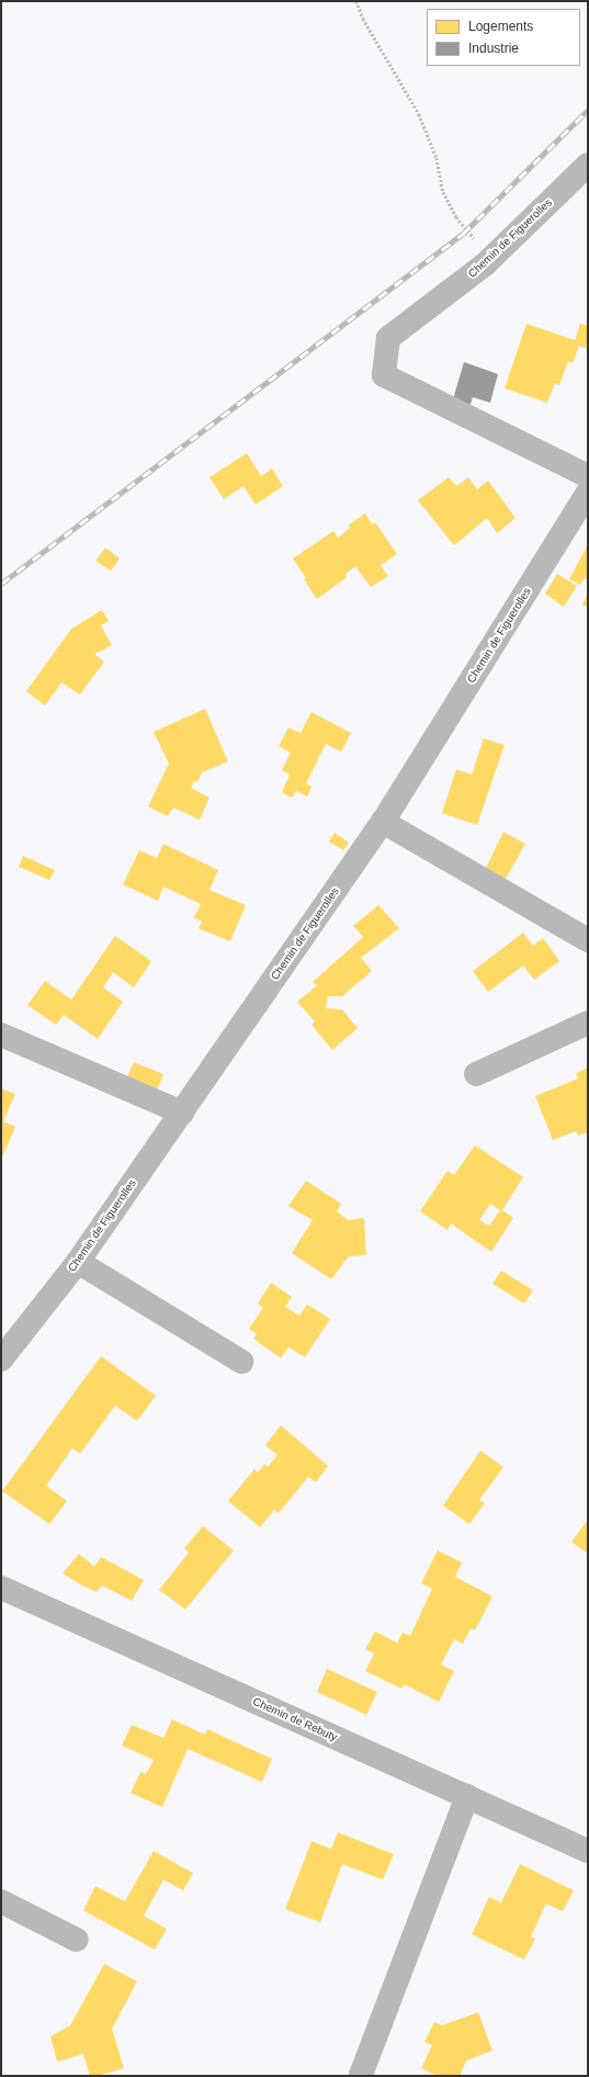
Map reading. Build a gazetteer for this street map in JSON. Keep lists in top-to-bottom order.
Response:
{
  "streets": {
    "street": ["Chemin de Figuerolles", "Chemin de Rebuty"]
  },
  "legend": ["Logements", "Industrie"]
}
